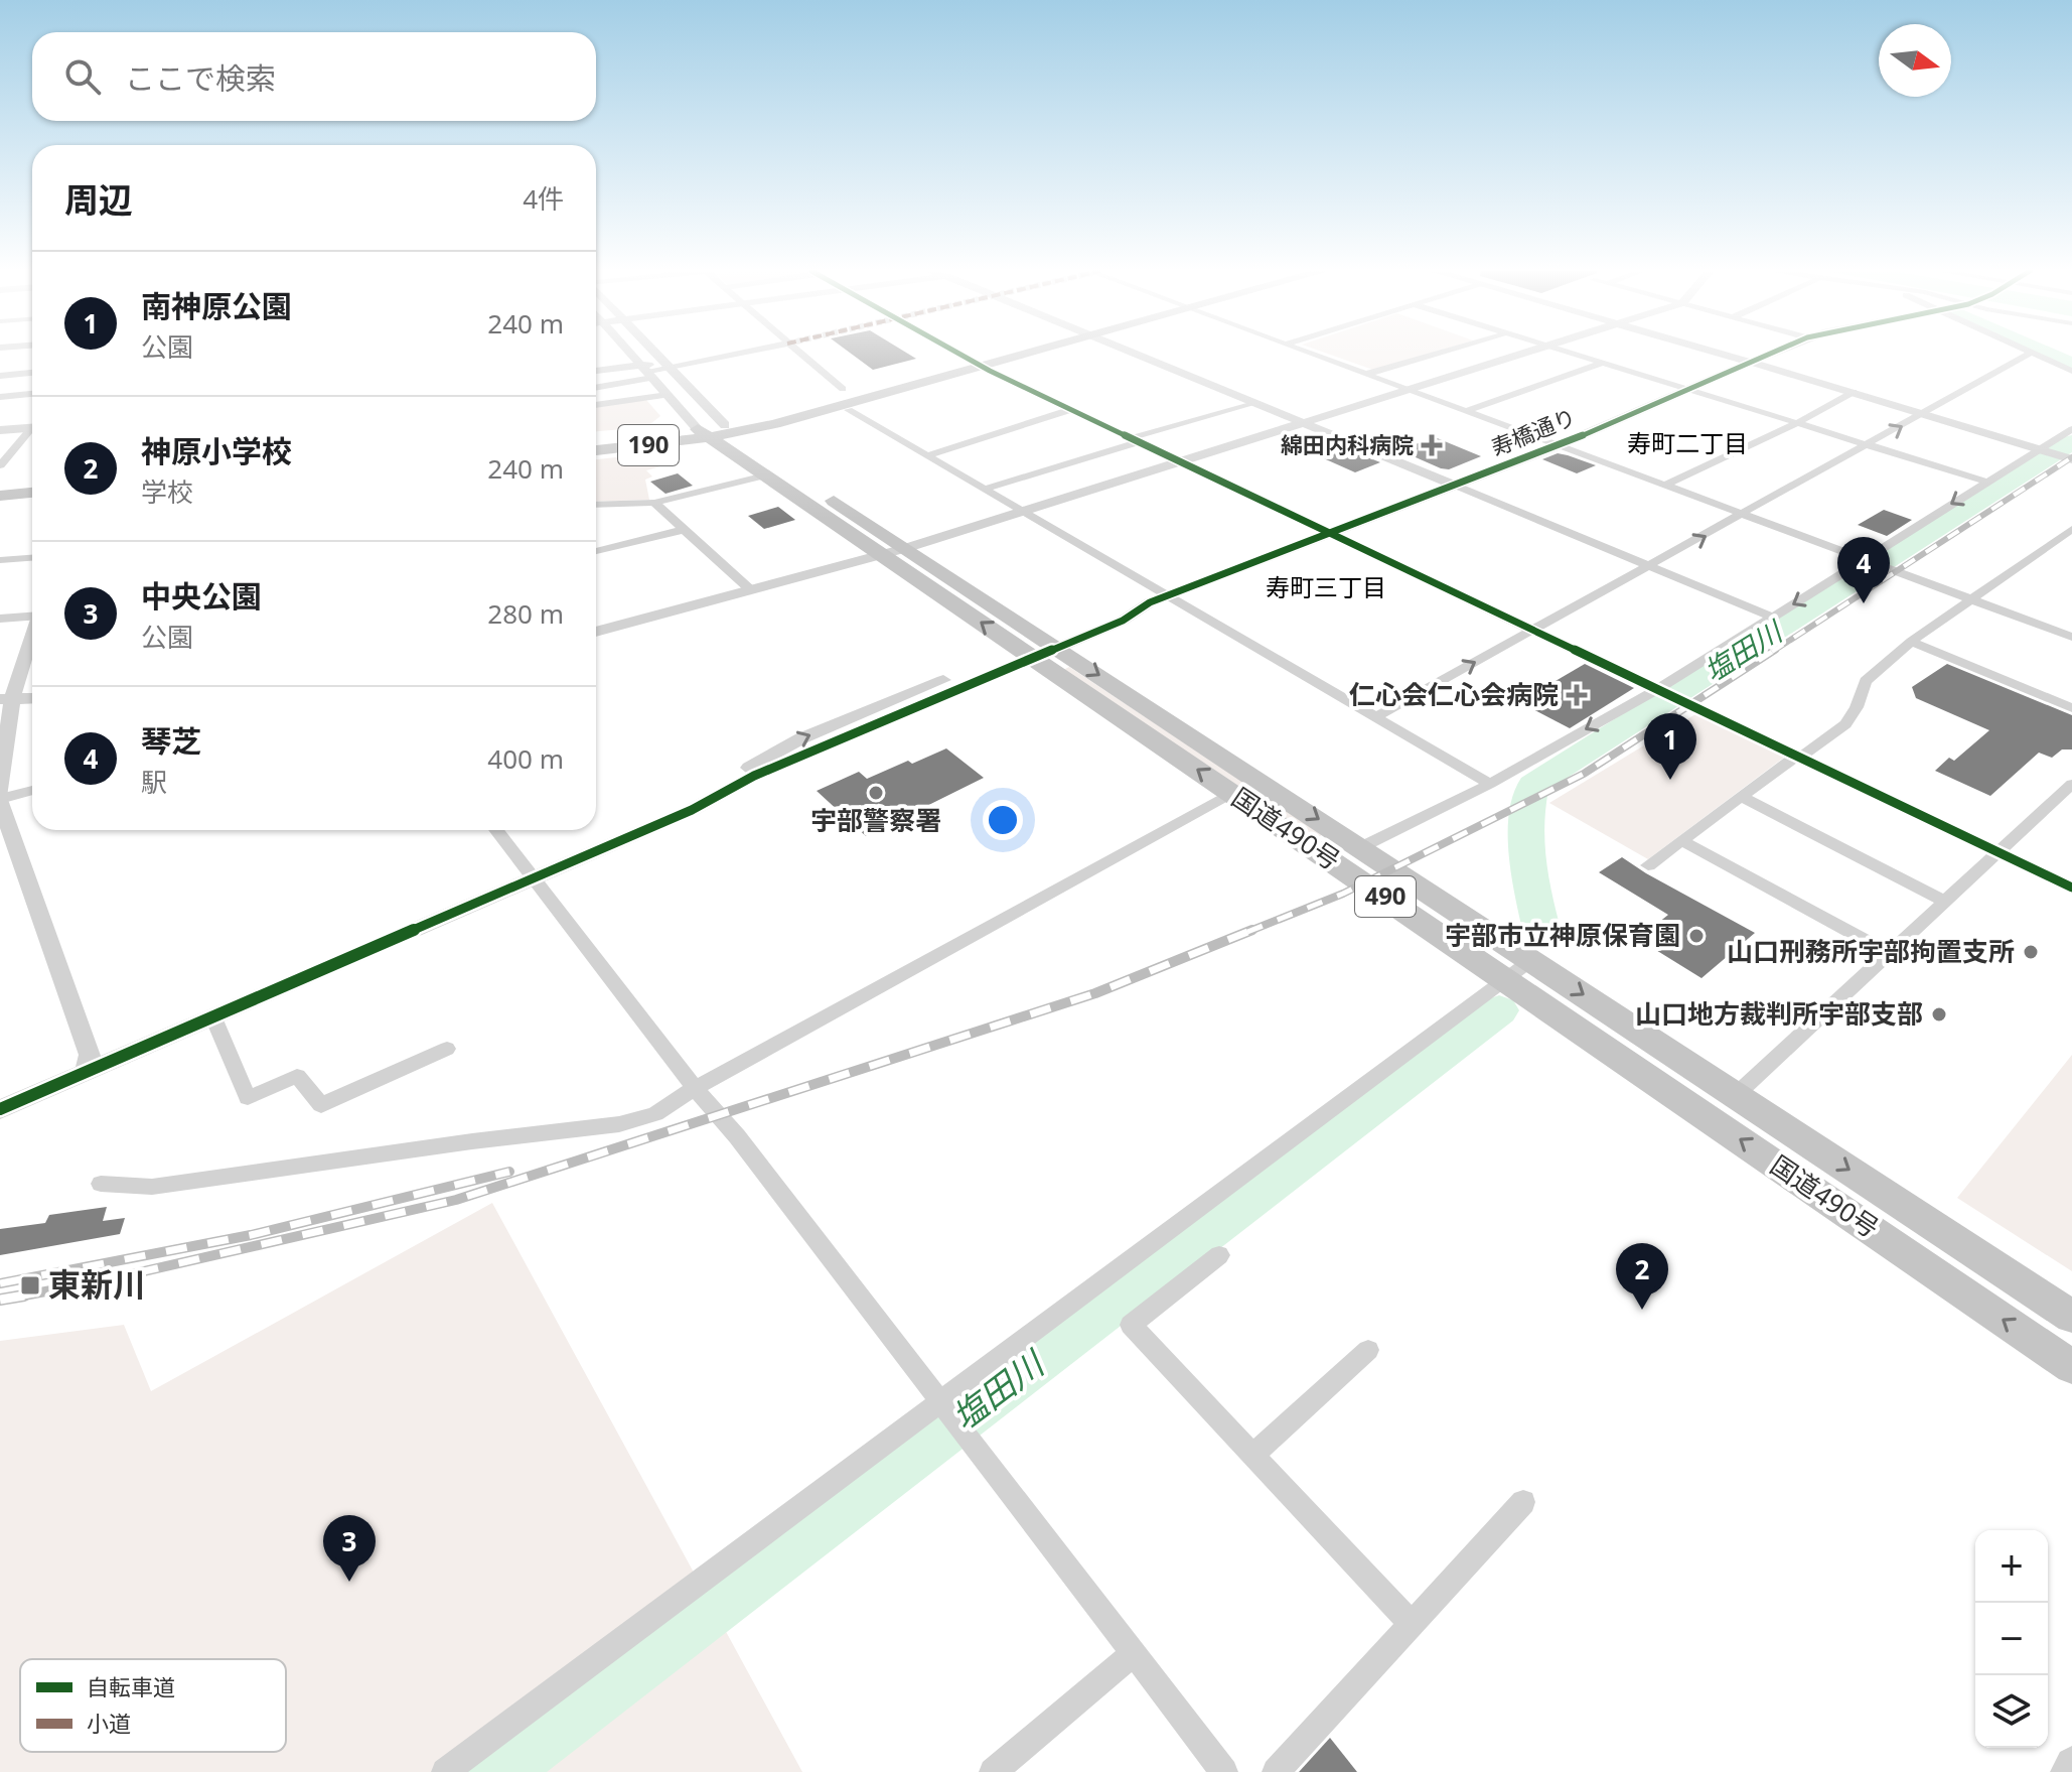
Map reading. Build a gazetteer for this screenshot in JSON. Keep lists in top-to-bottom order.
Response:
{
  "streets": {
    "highway": ["190", "国道490号", "490"],
    "street": ["寿橋通り"]
  },
  "crossings": [
    ["寿橋通り", "国道490号"],
    ["190", "国道490号"]
  ],
  "districts": ["寿町二丁目", "寿町三丁目"],
  "water": ["塩田川"],
  "places": {
    "health": ["綿田内科病院", "仁心会仁心会病院"],
    "other": [
      "宇部警察署",
      "宇部市立神原保育園",
      "山口刑務所宇部拘置支所",
      "山口地方裁判所宇部支部"
    ],
    "transit": ["東新川"]
  },
  "legend": ["自転車道", "小道"],
  "north": "right",
  "page": {
    "search": "ここで検索",
    "heading": ["周辺", "4件"],
    "list": [
      {
        "mark": "1",
        "name": "南神原公園",
        "note": "公園",
        "value": "240 m"
      },
      {
        "mark": "2",
        "name": "神原小学校",
        "note": "学校",
        "value": "240 m"
      },
      {
        "mark": "3",
        "name": "中央公園",
        "note": "公園",
        "value": "280 m"
      },
      {
        "mark": "4",
        "name": "琴芝",
        "note": "駅",
        "value": "400 m"
      }
    ],
    "pins": [
      "4",
      "1",
      "2",
      "3"
    ],
    "map_buttons": ["+", "−"]
  }
}
